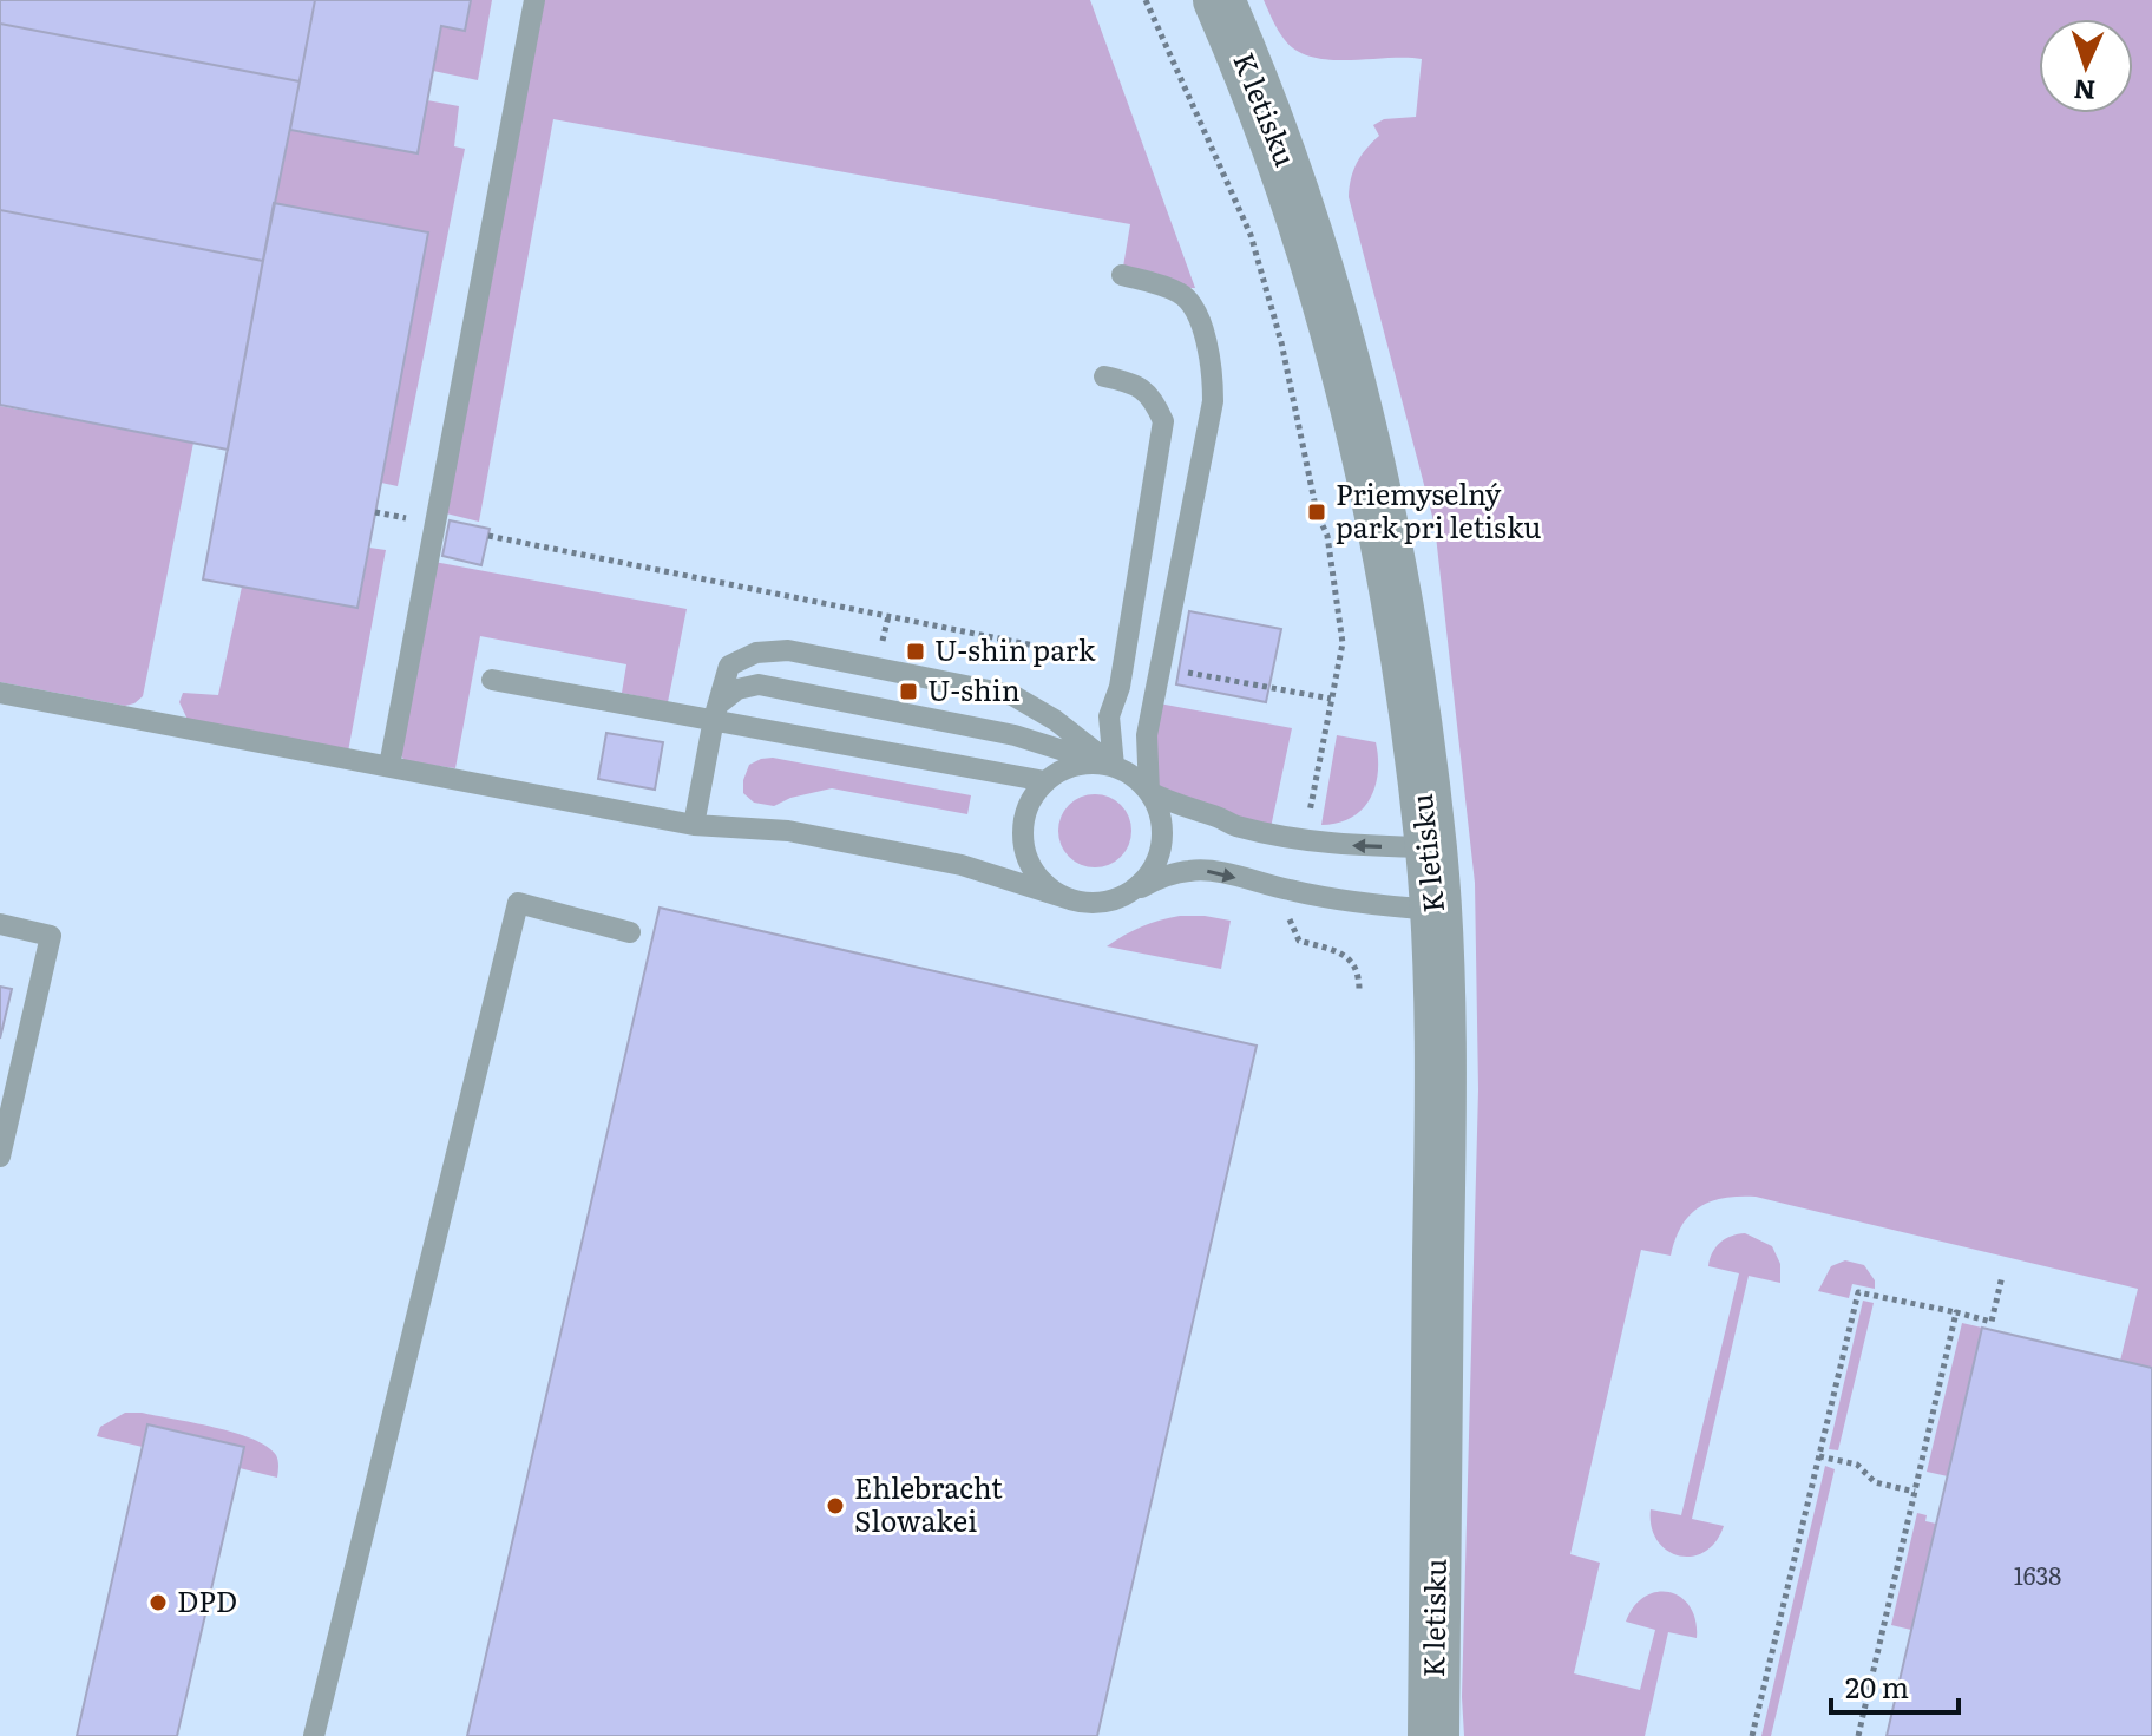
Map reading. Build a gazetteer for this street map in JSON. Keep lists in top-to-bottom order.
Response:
{
  "streets": {
    "street": ["K letisku"]
  },
  "places": {
    "transit": ["Priemyselný park pri letisku", "U-shin park", "U-shin"],
    "other": ["Ehlebracht Slowakei", "DPD"]
  },
  "house_numbers": ["1638"],
  "scale_bar": "20 m",
  "north": "bottom"
}
